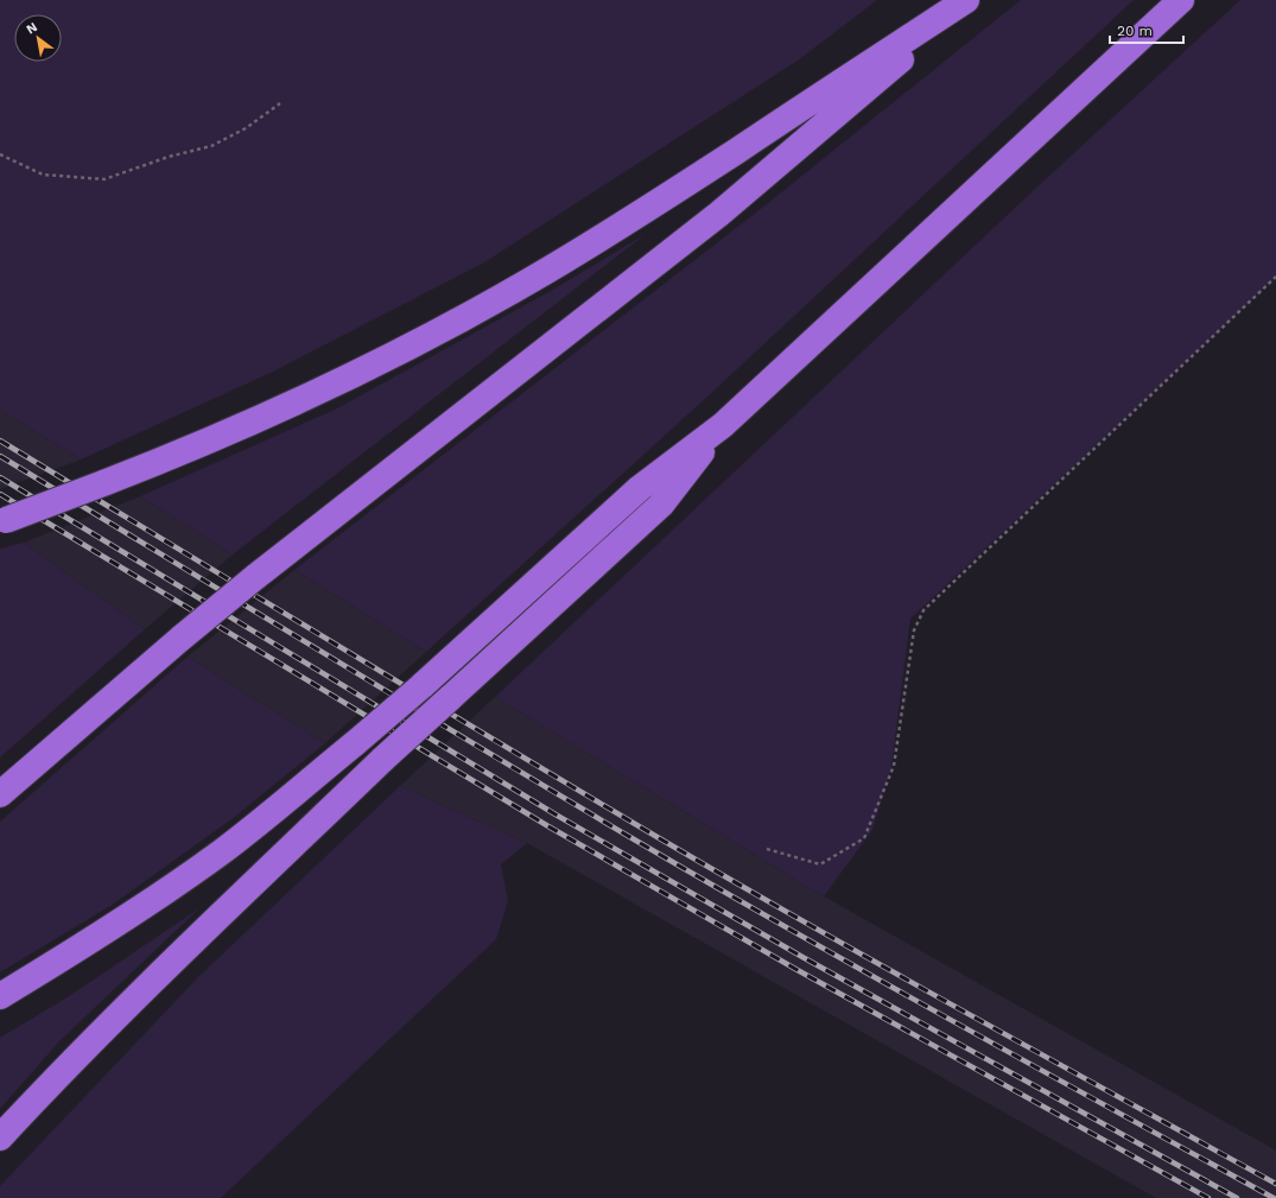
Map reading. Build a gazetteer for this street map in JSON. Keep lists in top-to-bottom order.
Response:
{
  "scale_bar": "20 m",
  "north": "top left"
}
